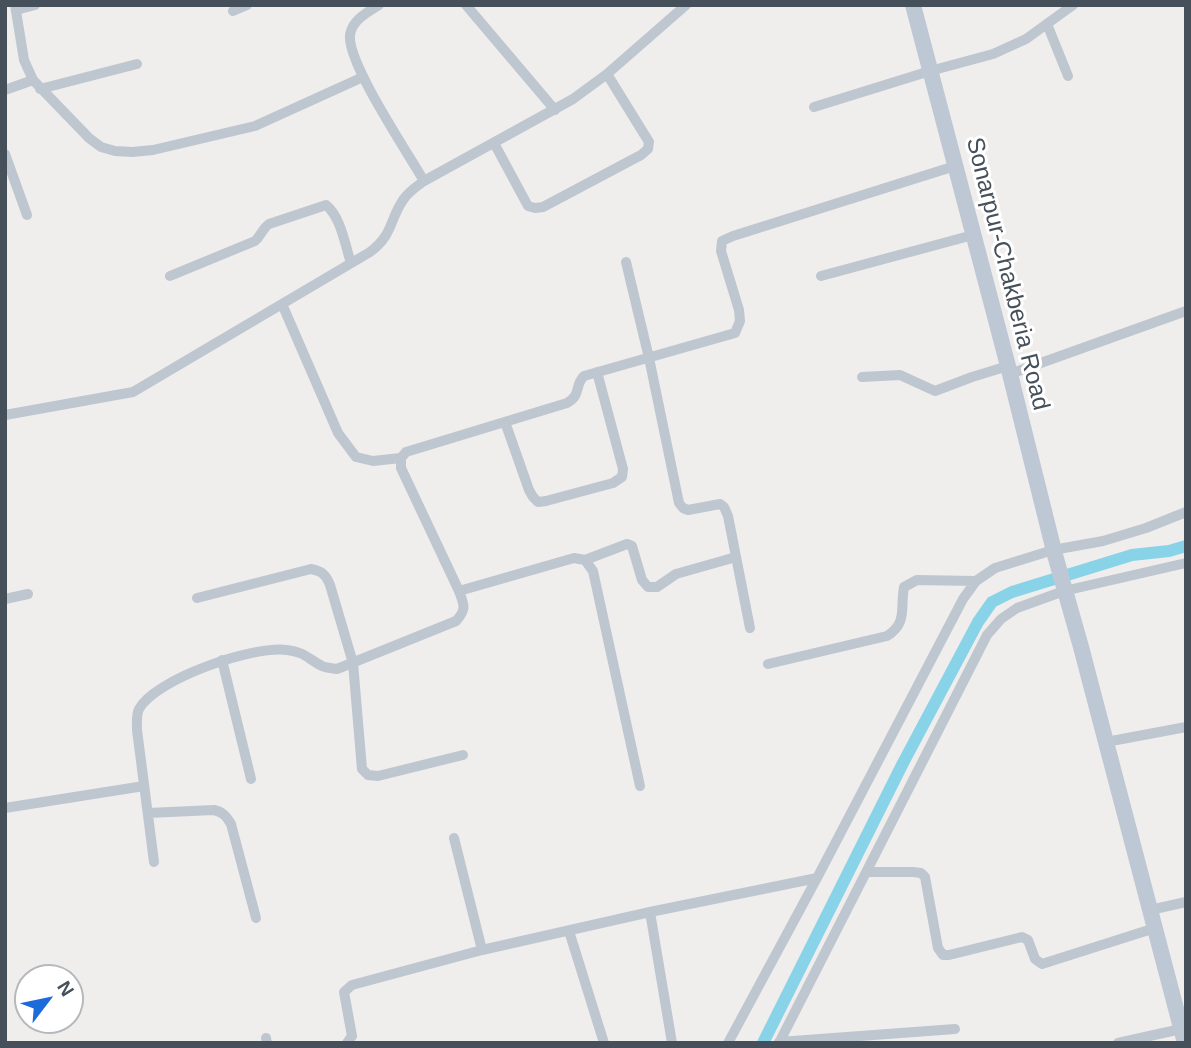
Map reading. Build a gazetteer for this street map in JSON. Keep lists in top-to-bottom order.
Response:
{
  "streets": {
    "main road": ["Sonarpur-Chakberia Road"]
  },
  "north": "top right"
}
